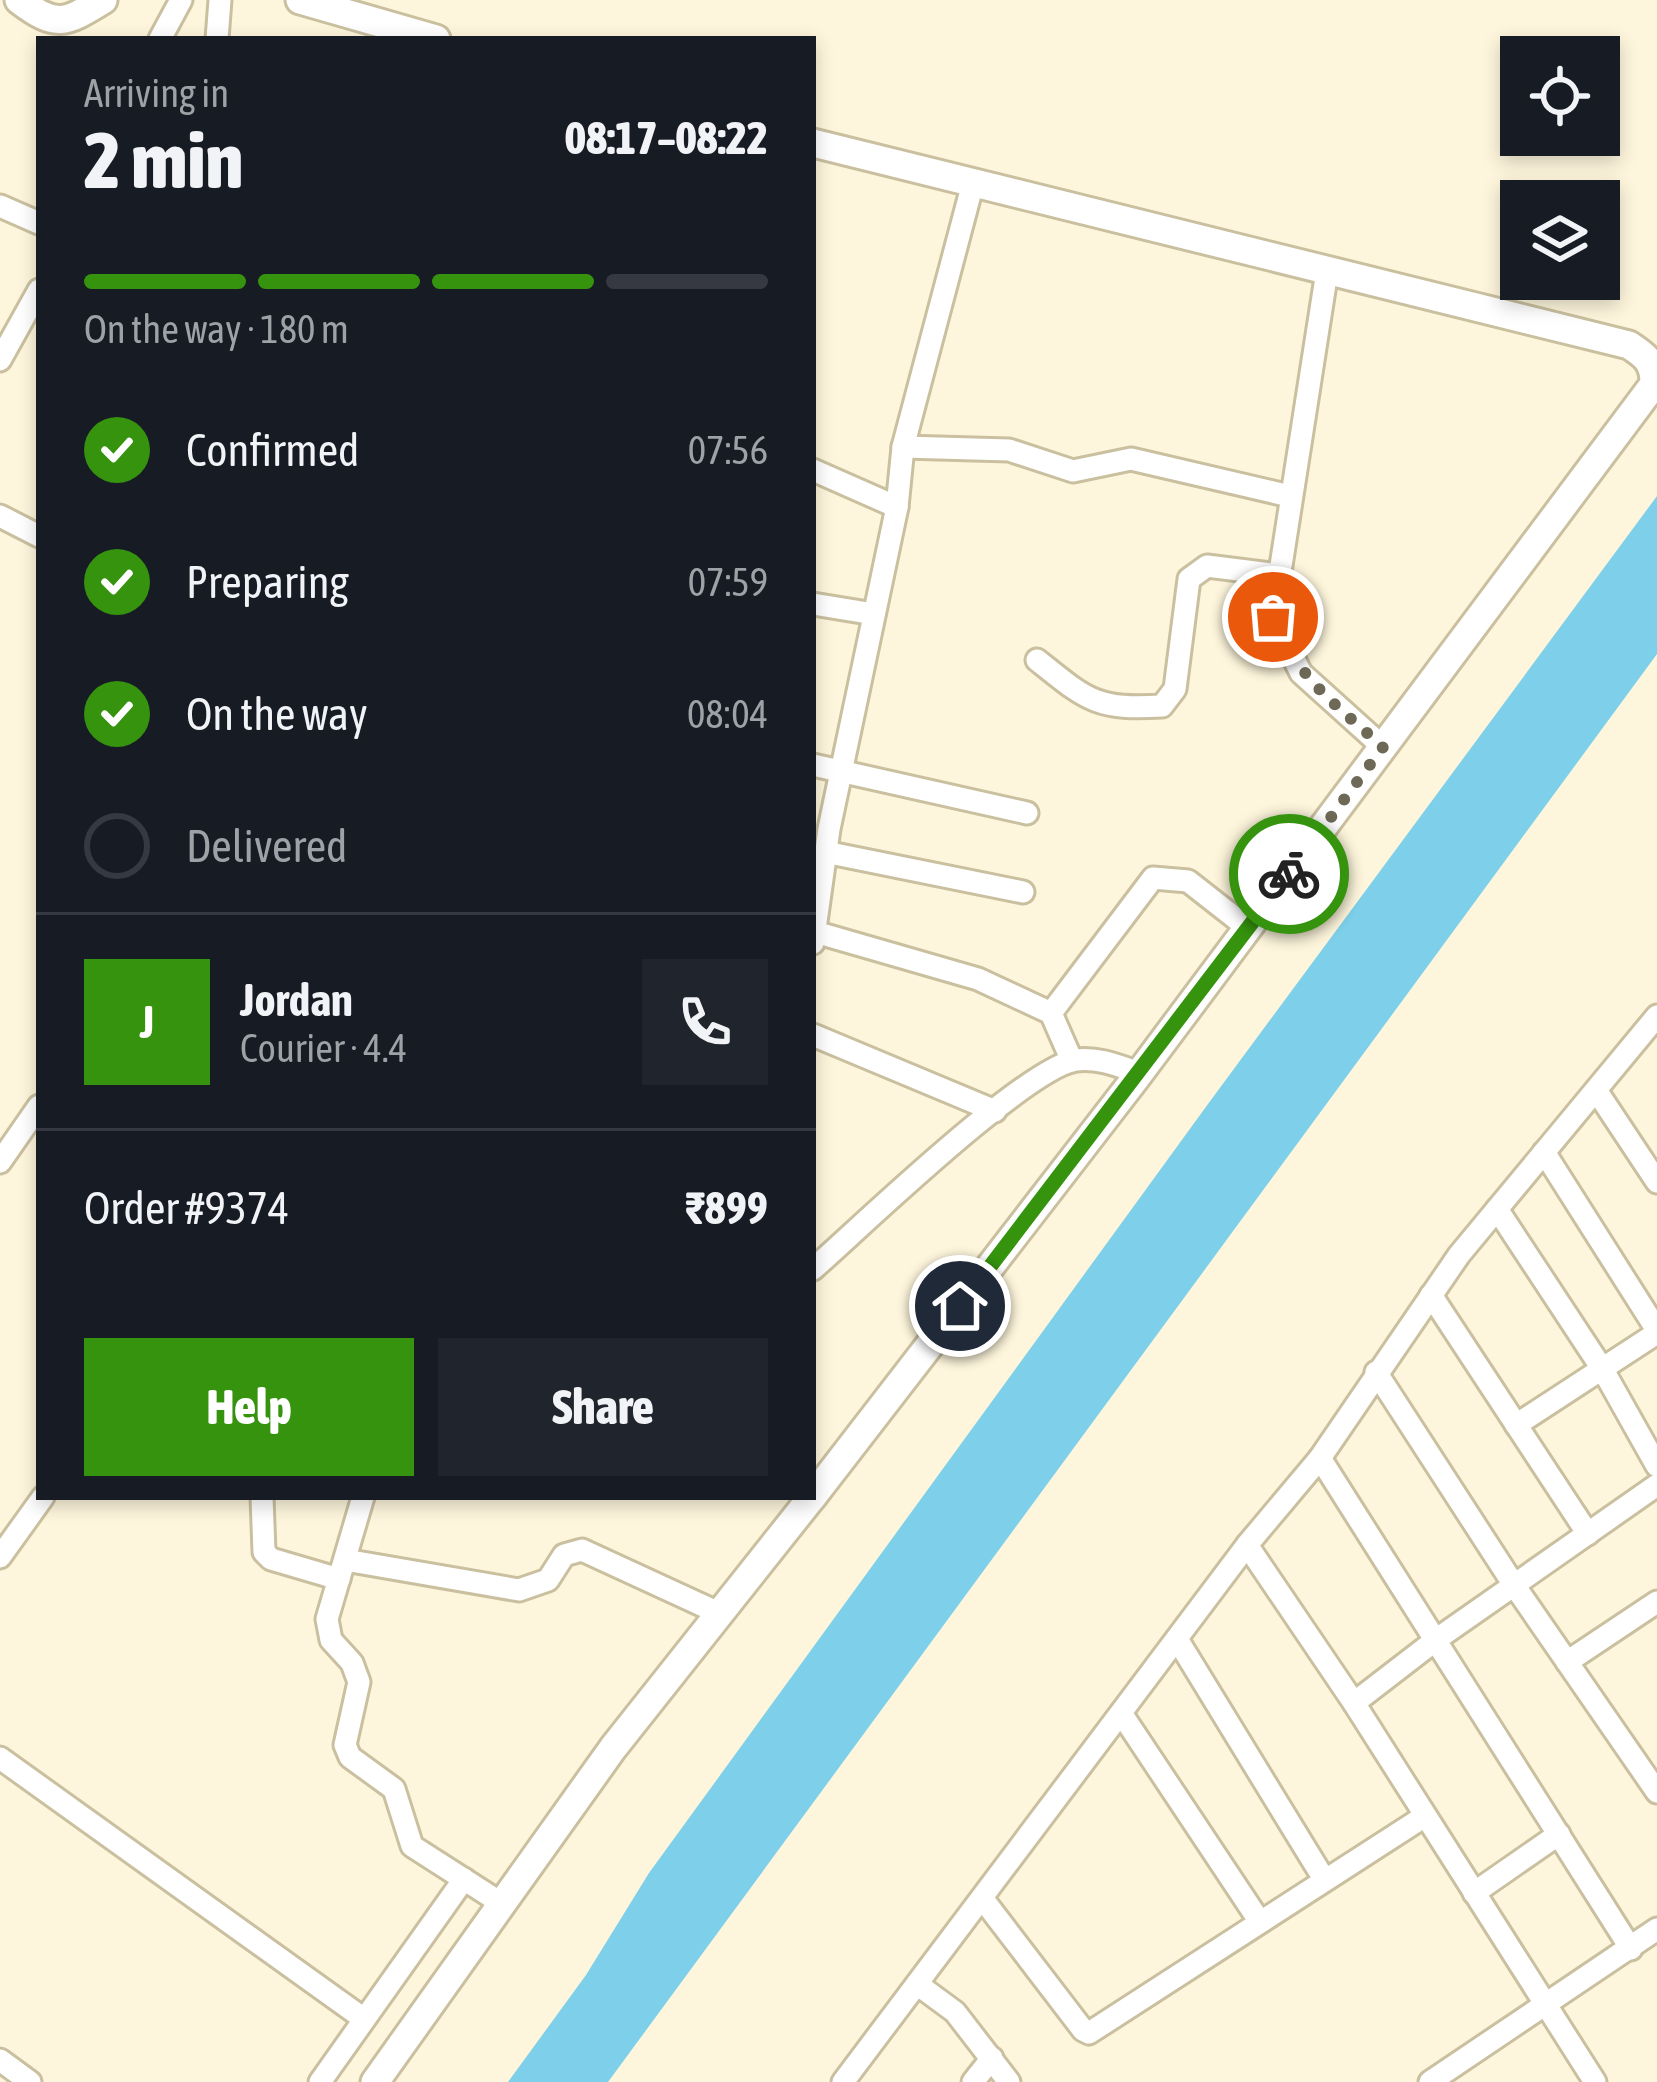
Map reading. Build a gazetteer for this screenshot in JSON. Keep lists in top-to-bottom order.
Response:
{
  "page": {
    "heading": ["2 min", "Arriving in", "08:17–08:22"],
    "panel": [
      "Jordan",
      "Courier · 4.4",
      "Order #9374",
      "₹899"
    ],
    "bar": "On the way · 180 m",
    "list": [
      ["Confirmed", "07:56"],
      ["Preparing", "07:59"],
      ["On the way", "08:04"],
      "Delivered"
    ],
    "round": "J",
    "buttons": ["Help", "Share"]
  }
}
